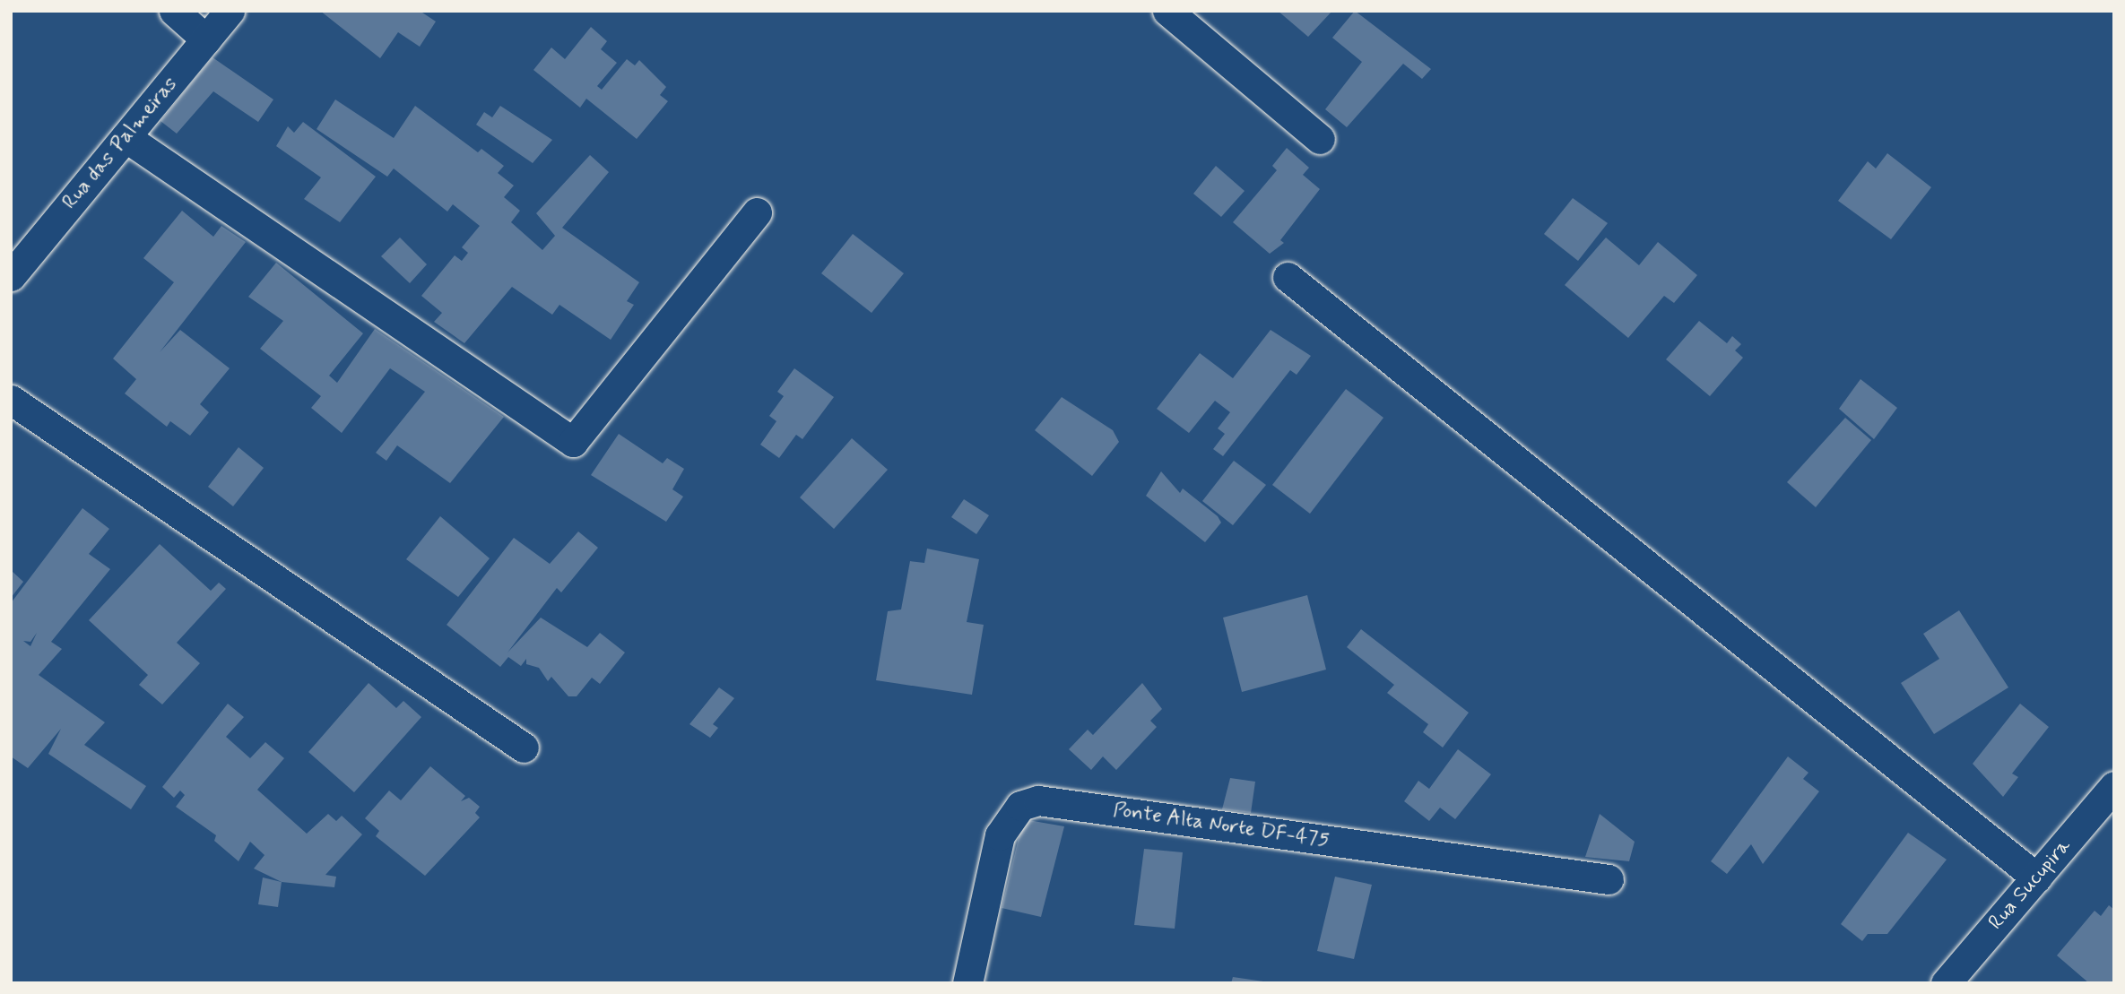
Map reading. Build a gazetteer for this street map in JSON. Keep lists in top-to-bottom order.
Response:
{
  "streets": {
    "street": ["Rua das Palmeiras", "Ponte Alta Norte DF-475", "Rua Sucupira"]
  }
}
